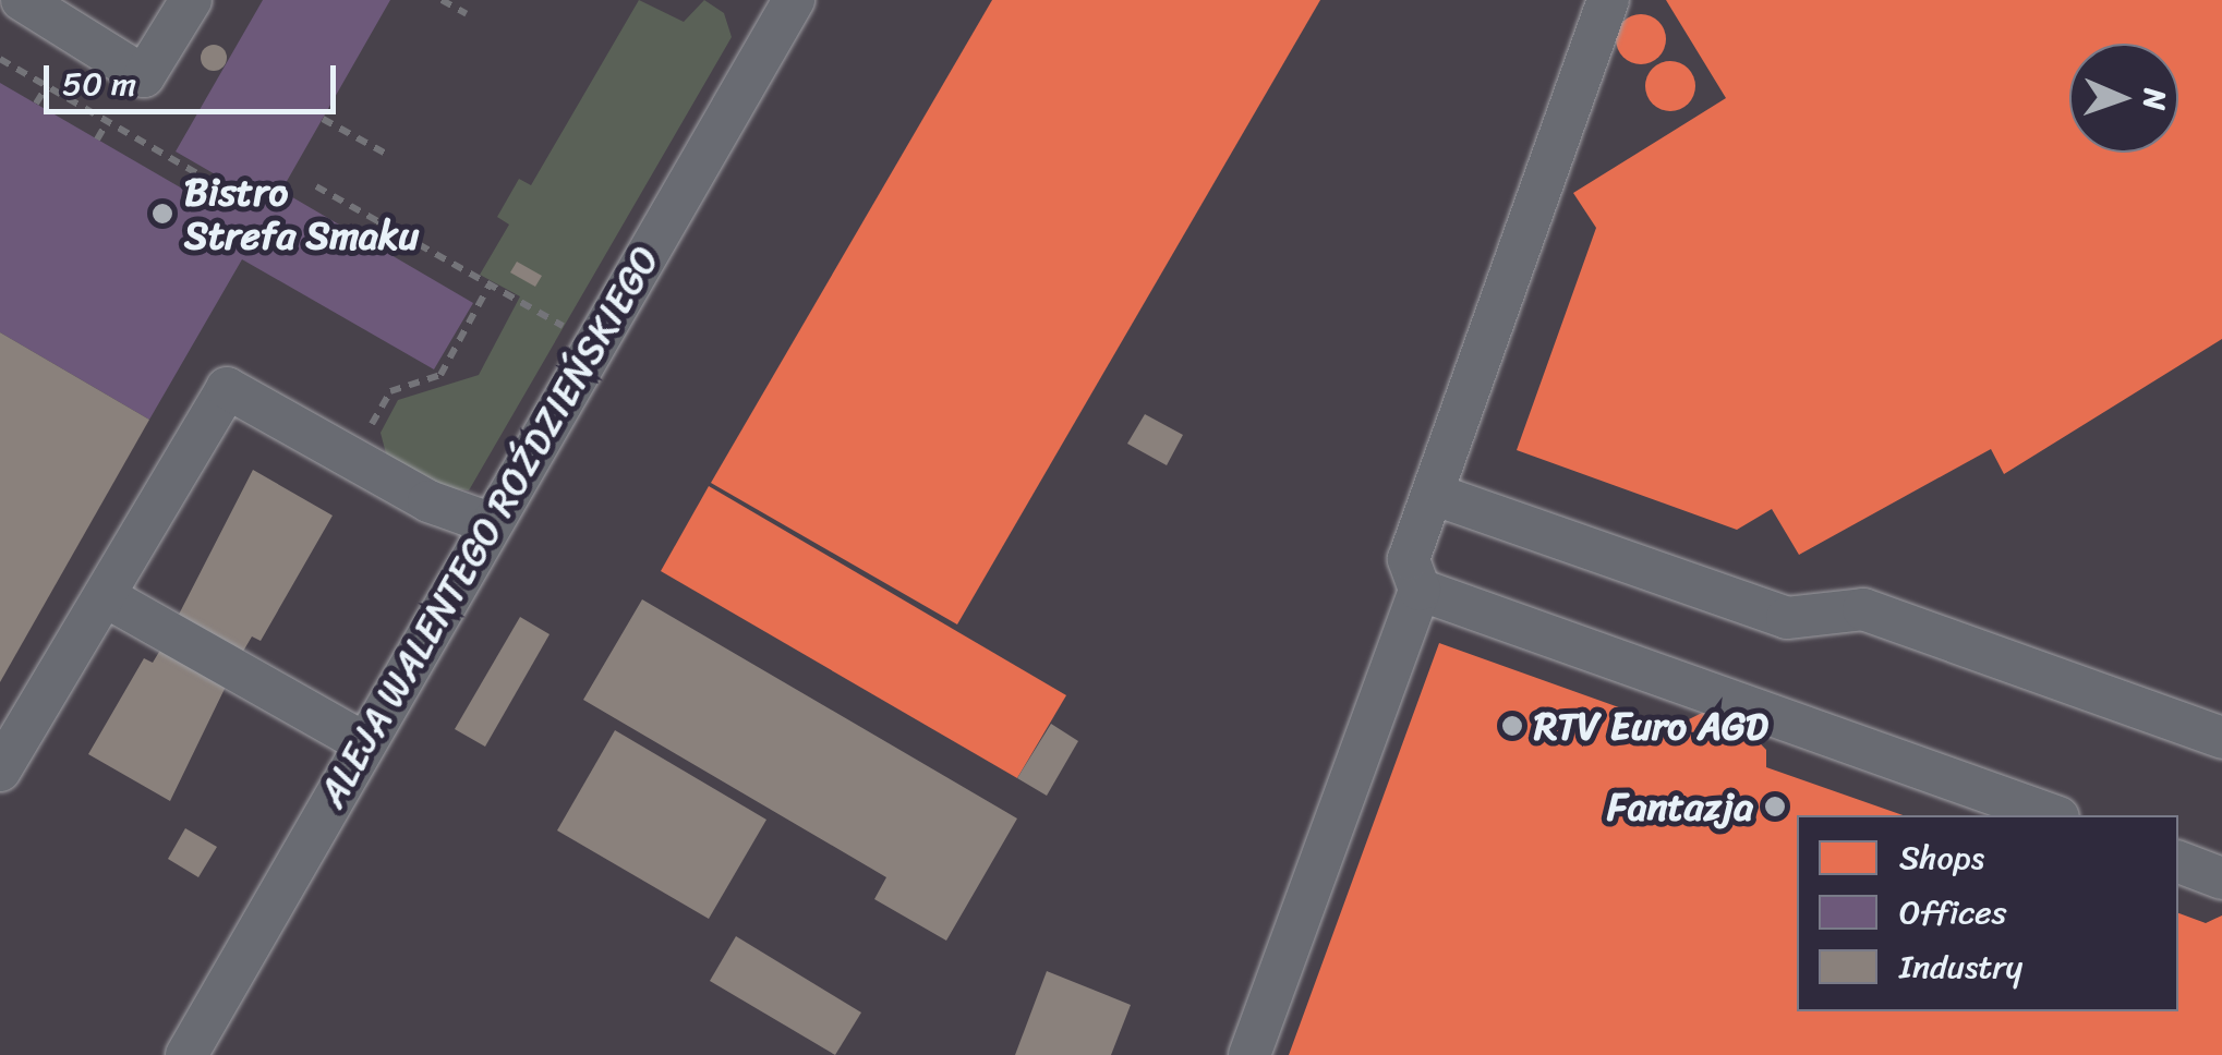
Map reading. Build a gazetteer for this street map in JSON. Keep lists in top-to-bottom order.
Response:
{
  "streets": {
    "street": ["ALEJA WALENTEGO ROŹDZIEŃSKIEGO"]
  },
  "places": ["Bistro Strefa Smaku", "RTV Euro AGD", "Fantazja"],
  "legend": ["Shops", "Offices", "Industry"],
  "scale_bar": "50 m",
  "north": "right"
}
